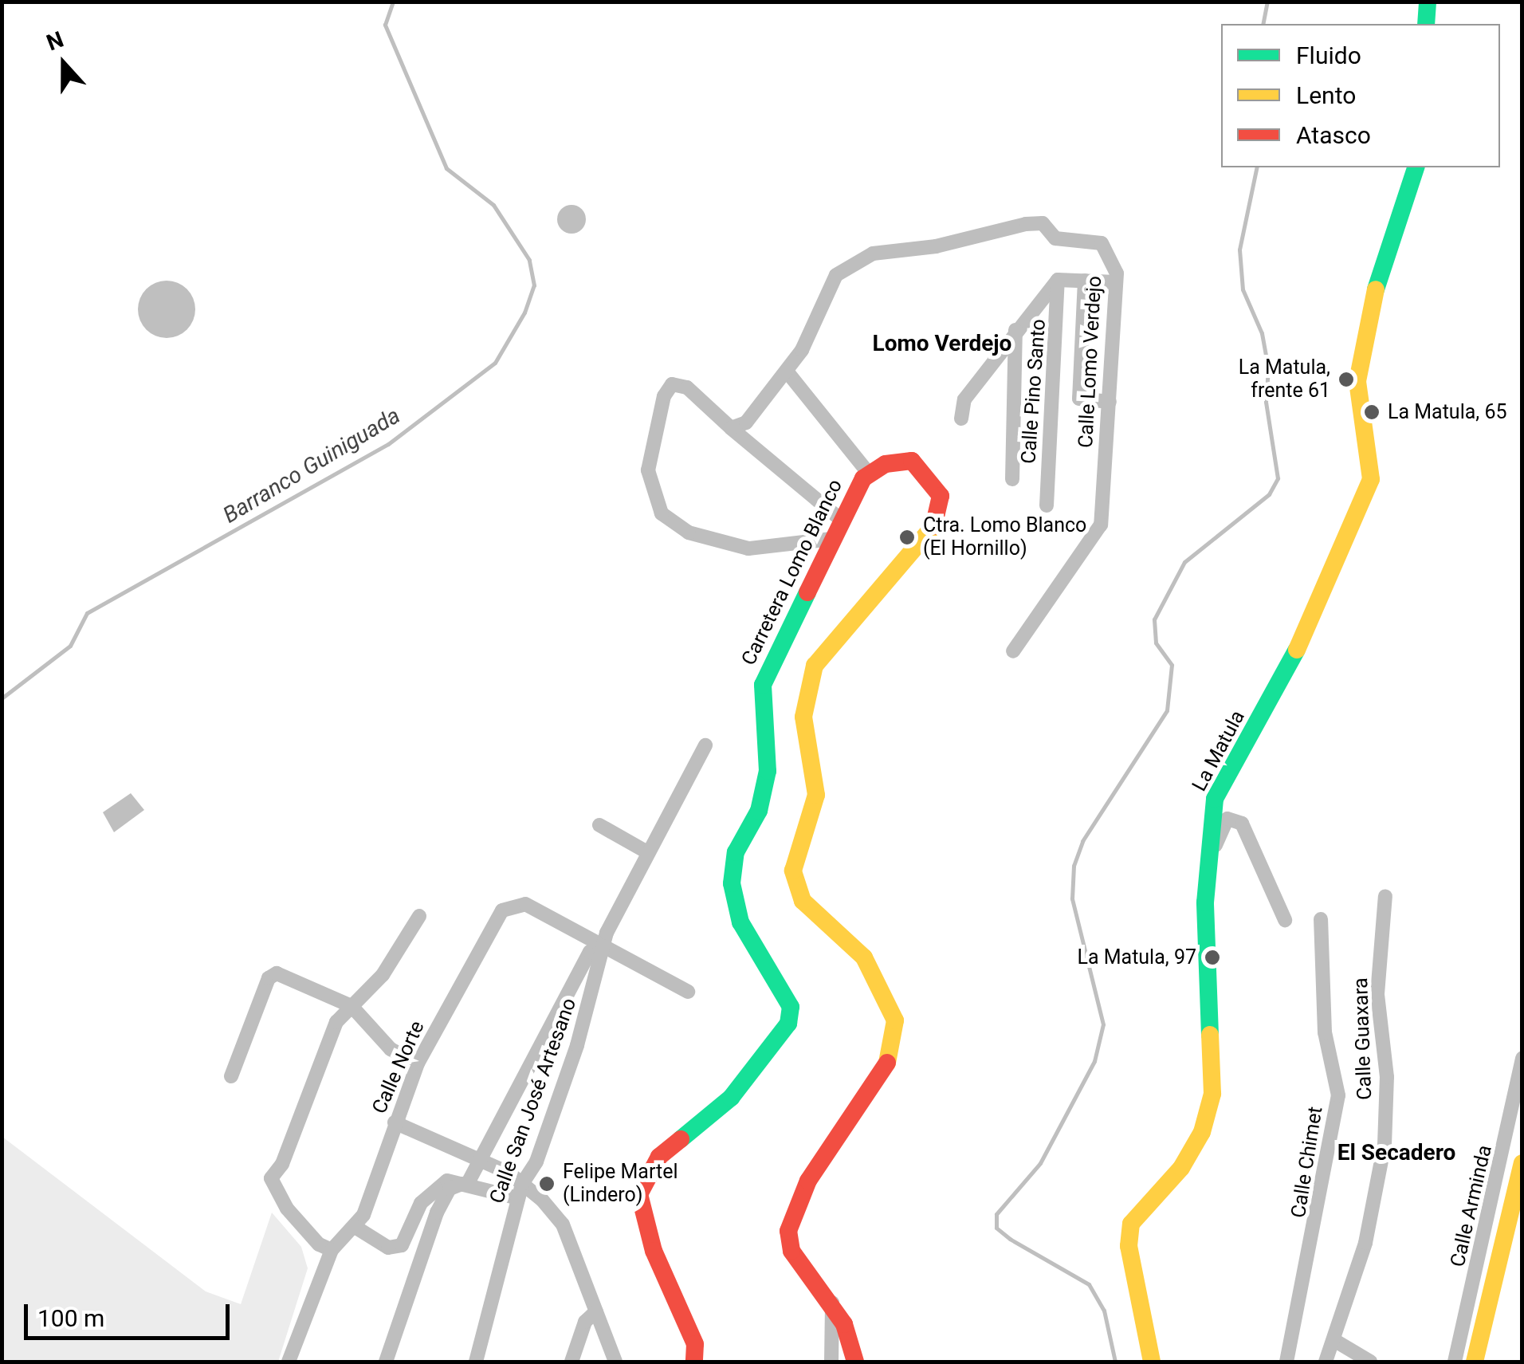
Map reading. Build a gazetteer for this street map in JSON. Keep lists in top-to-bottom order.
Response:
{
  "streets": {
    "street": [
      "Calle Lomo Verdejo",
      "Calle Pino Santo",
      "Carretera Lomo Blanco",
      "La Matula",
      "Calle Guaxara",
      "Calle Norte",
      "Calle San José Artesano",
      "Calle Chimet",
      "Calle Arminda"
    ]
  },
  "crossings": [
    ["Calle Norte", "Calle San José Artesano"]
  ],
  "districts": ["Lomo Verdejo", "El Secadero"],
  "water": ["Barranco Guiniguada"],
  "places": [
    "La Matula, frente 61",
    "La Matula, 65",
    "Ctra. Lomo Blanco (El Hornillo)",
    "La Matula, 97",
    "Felipe Martel (Lindero)"
  ],
  "legend": ["Fluido", "Lento", "Atasco"],
  "scale_bar": "100 m",
  "north": "top"
}
